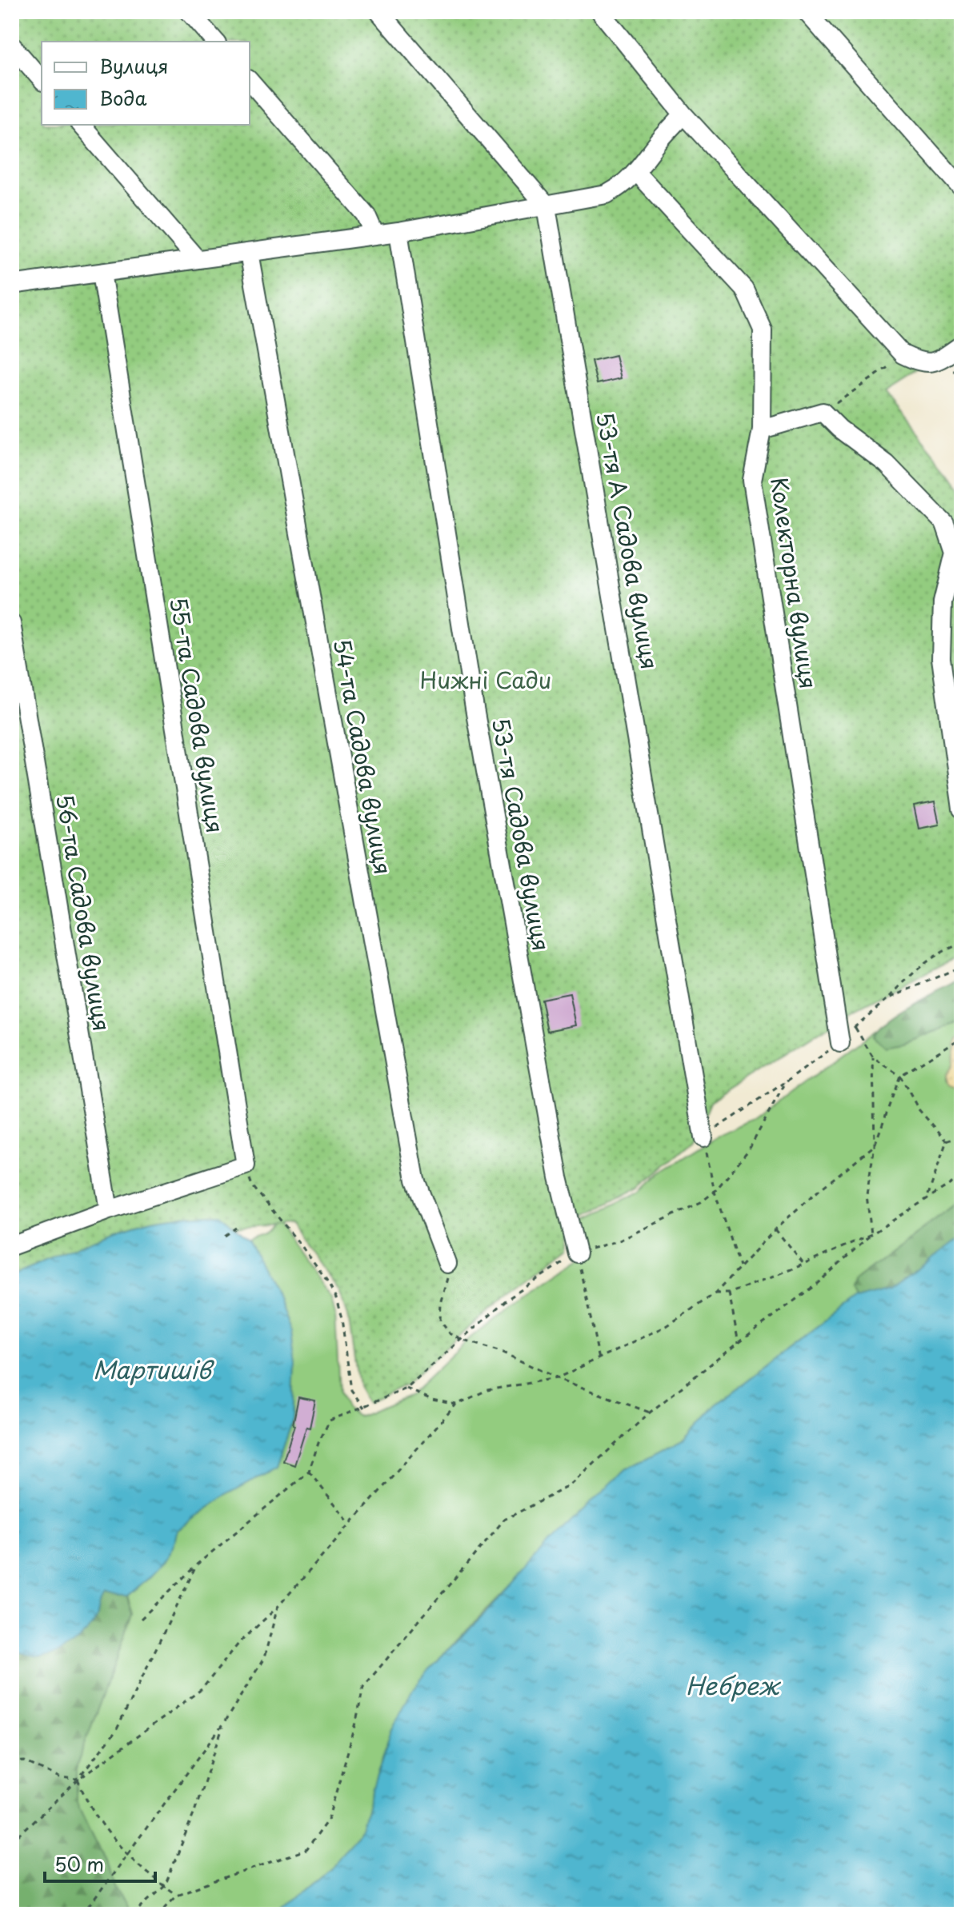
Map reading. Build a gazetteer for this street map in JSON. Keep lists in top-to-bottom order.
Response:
{
  "streets": {
    "street": [
      "53-тя А Садова вулиця",
      "Колекторна вулиця",
      "55-та Садова вулиця",
      "54-та Садова вулиця",
      "53-тя Садова вулиця",
      "56-та Садова вулиця"
    ]
  },
  "water": ["Мартишів", "Небреж"],
  "parks": ["Нижні Сади"],
  "legend": ["Вулиця", "Вода"],
  "scale_bar": "50 m"
}
